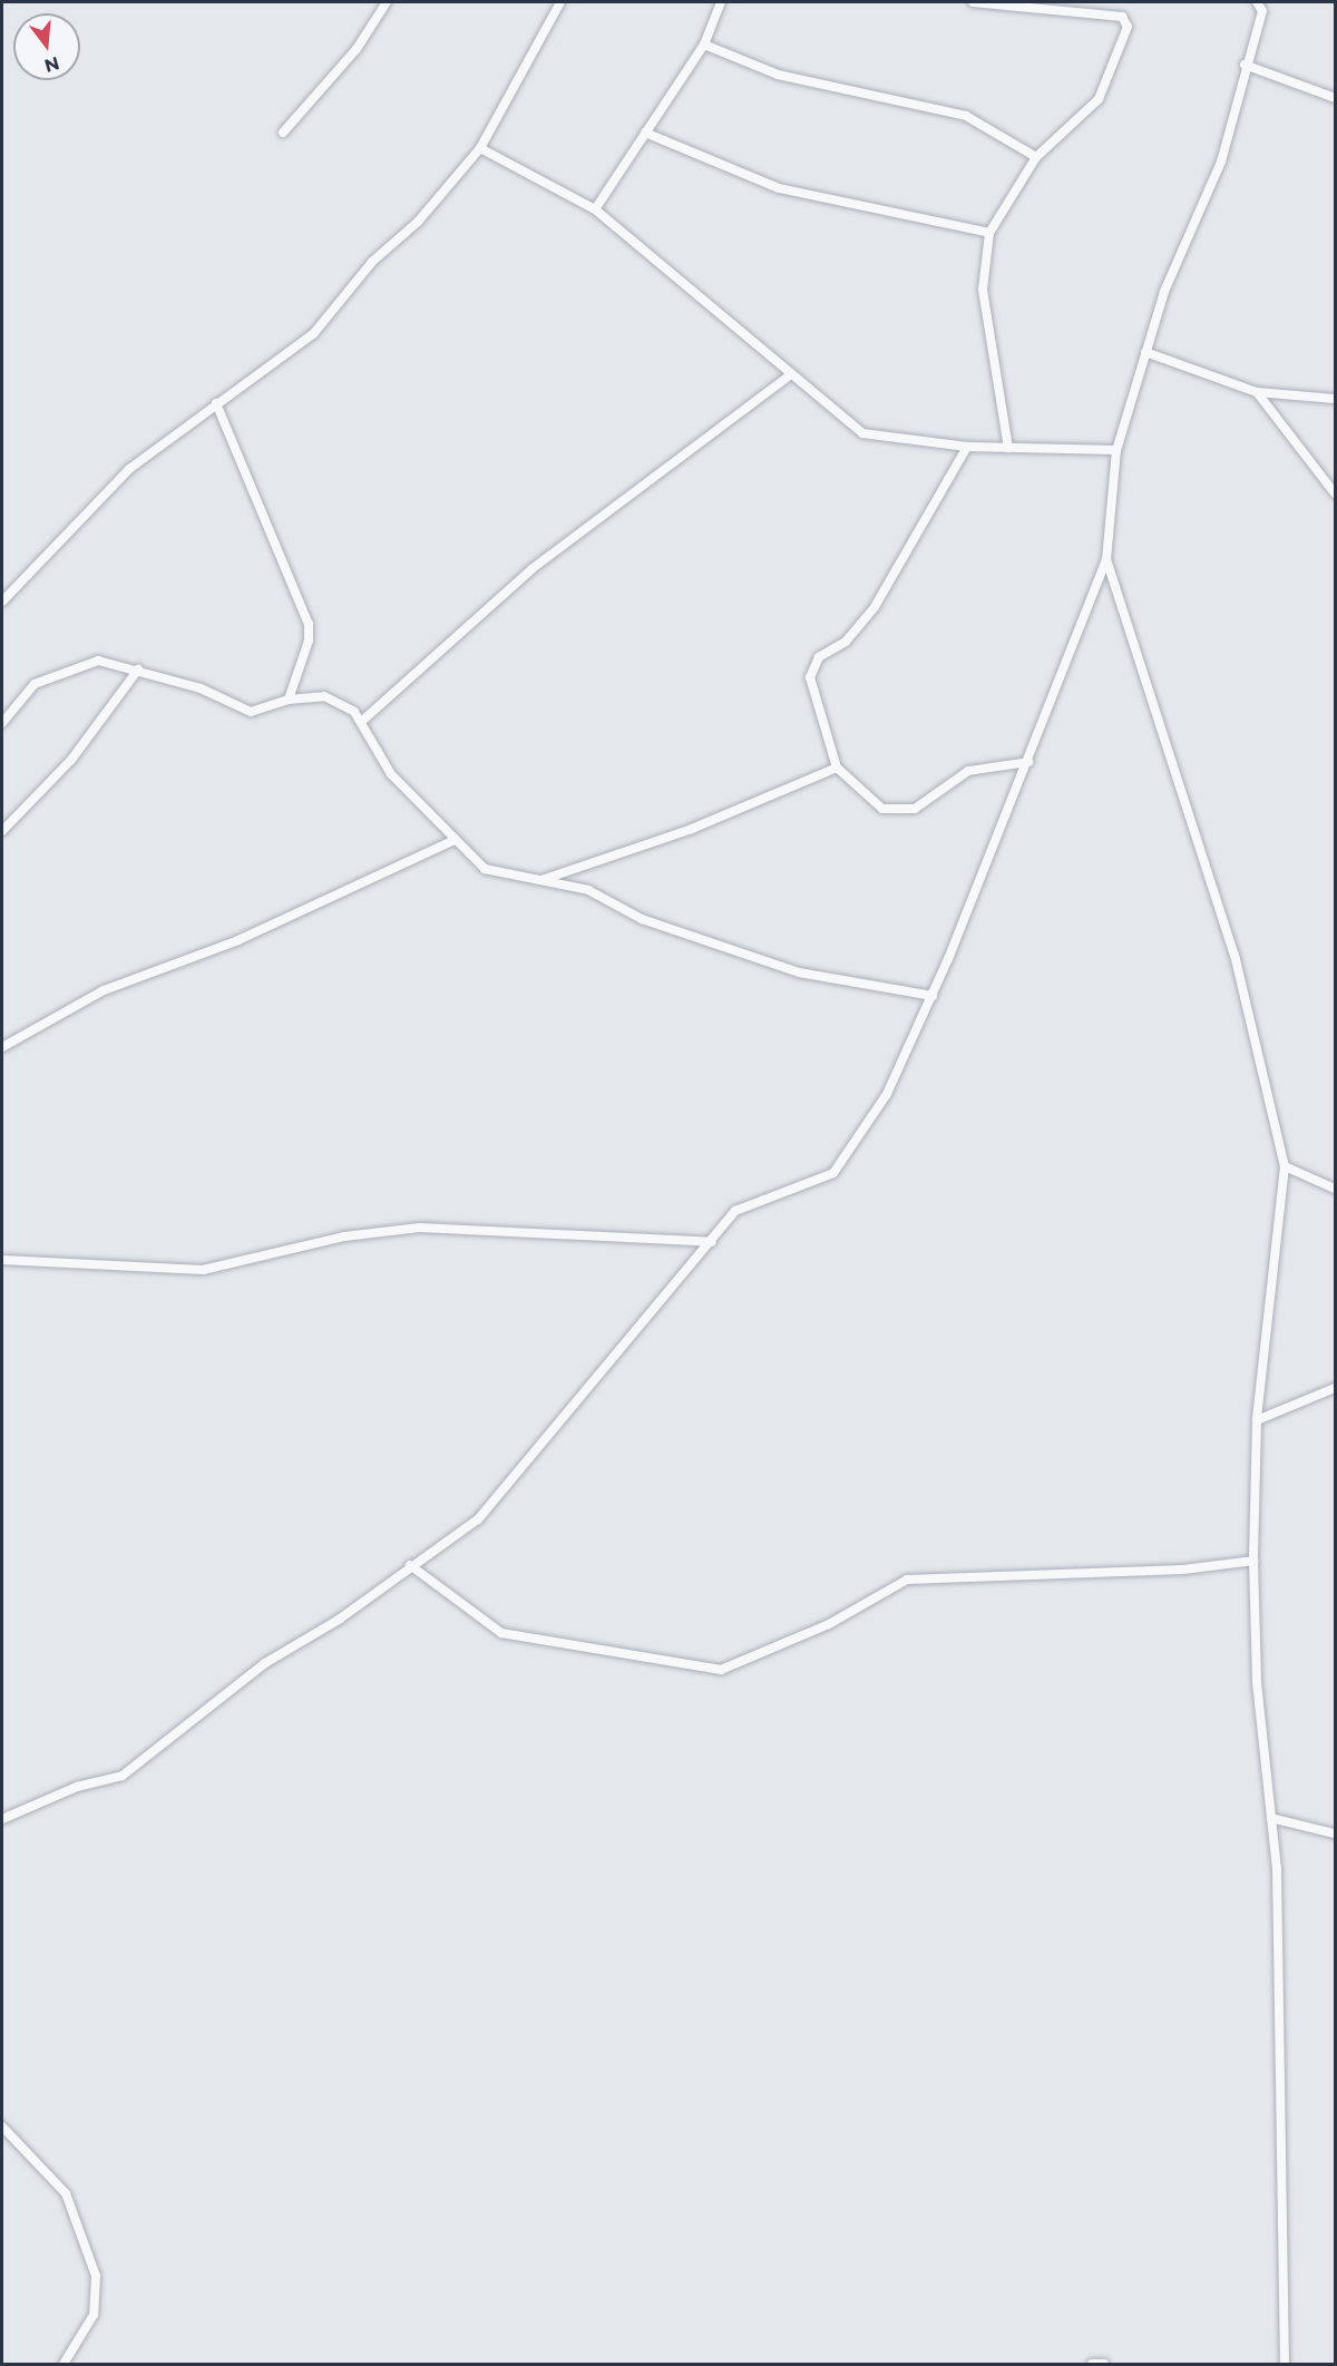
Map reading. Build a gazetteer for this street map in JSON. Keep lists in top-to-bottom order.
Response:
{
  "north": "bottom"
}
